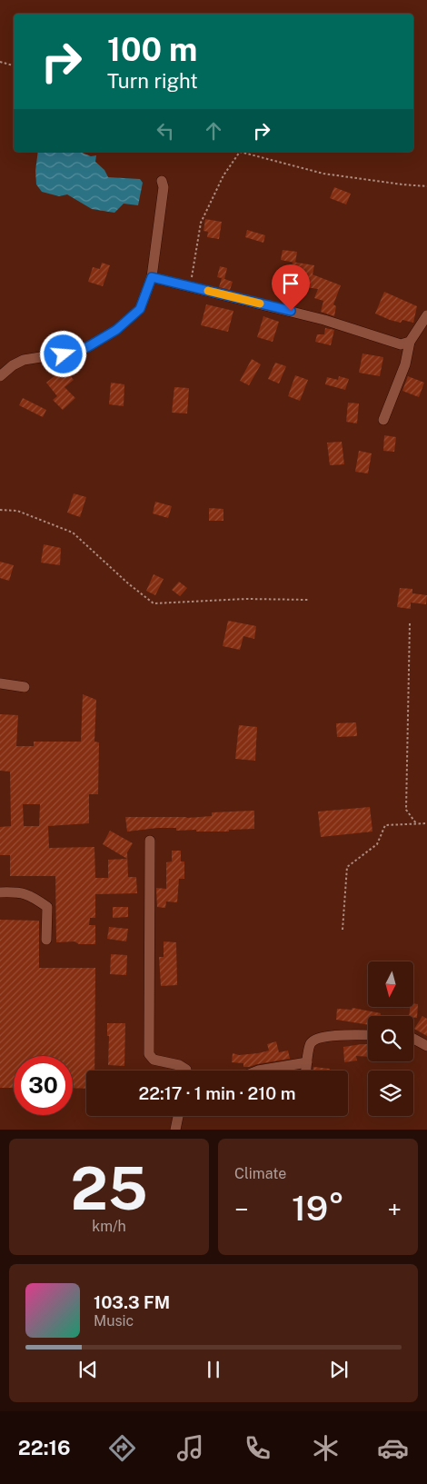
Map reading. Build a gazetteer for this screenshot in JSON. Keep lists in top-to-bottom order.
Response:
{
  "north": "bottom",
  "page": {
    "turn": ["100 m", "Turn right"],
    "limit": "30",
    "trip": "22:17 · 1 min · 210 m",
    "tile": [
      ["25", "km/h"],
      "Climate"
    ],
    "heat": ["−", "19°", "+"],
    "song": ["103.3 FM", "Music"],
    "tabs": "22:16"
  }
}
